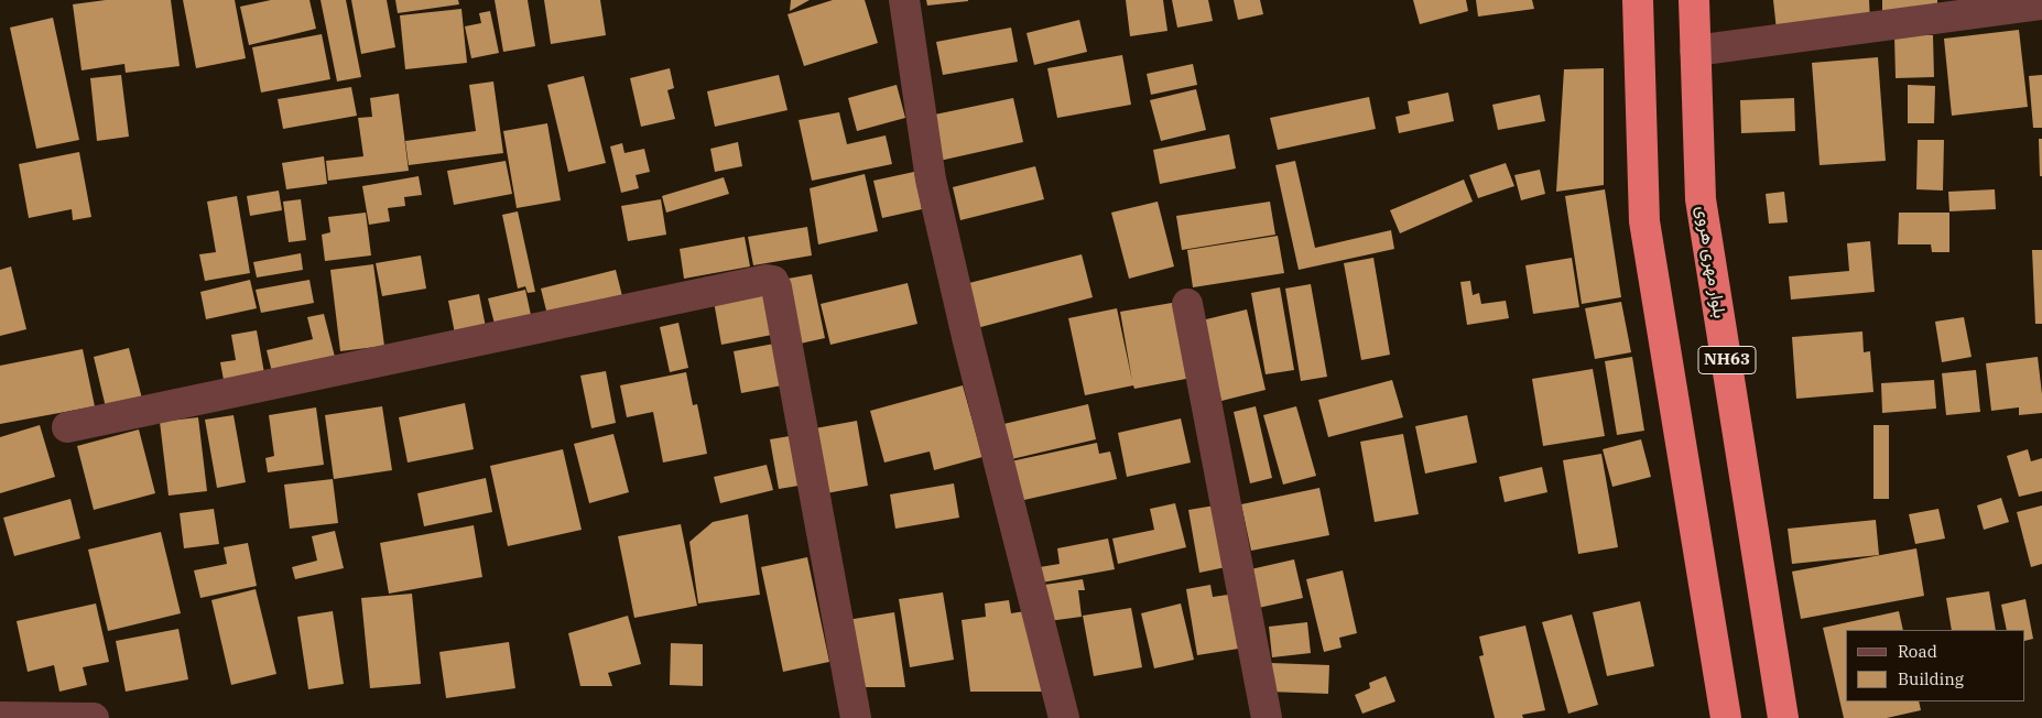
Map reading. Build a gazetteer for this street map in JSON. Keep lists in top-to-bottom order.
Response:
{
  "streets": {
    "highway": ["بلوار مهری هروی", "NH63"]
  },
  "legend": ["Road", "Building"]
}
